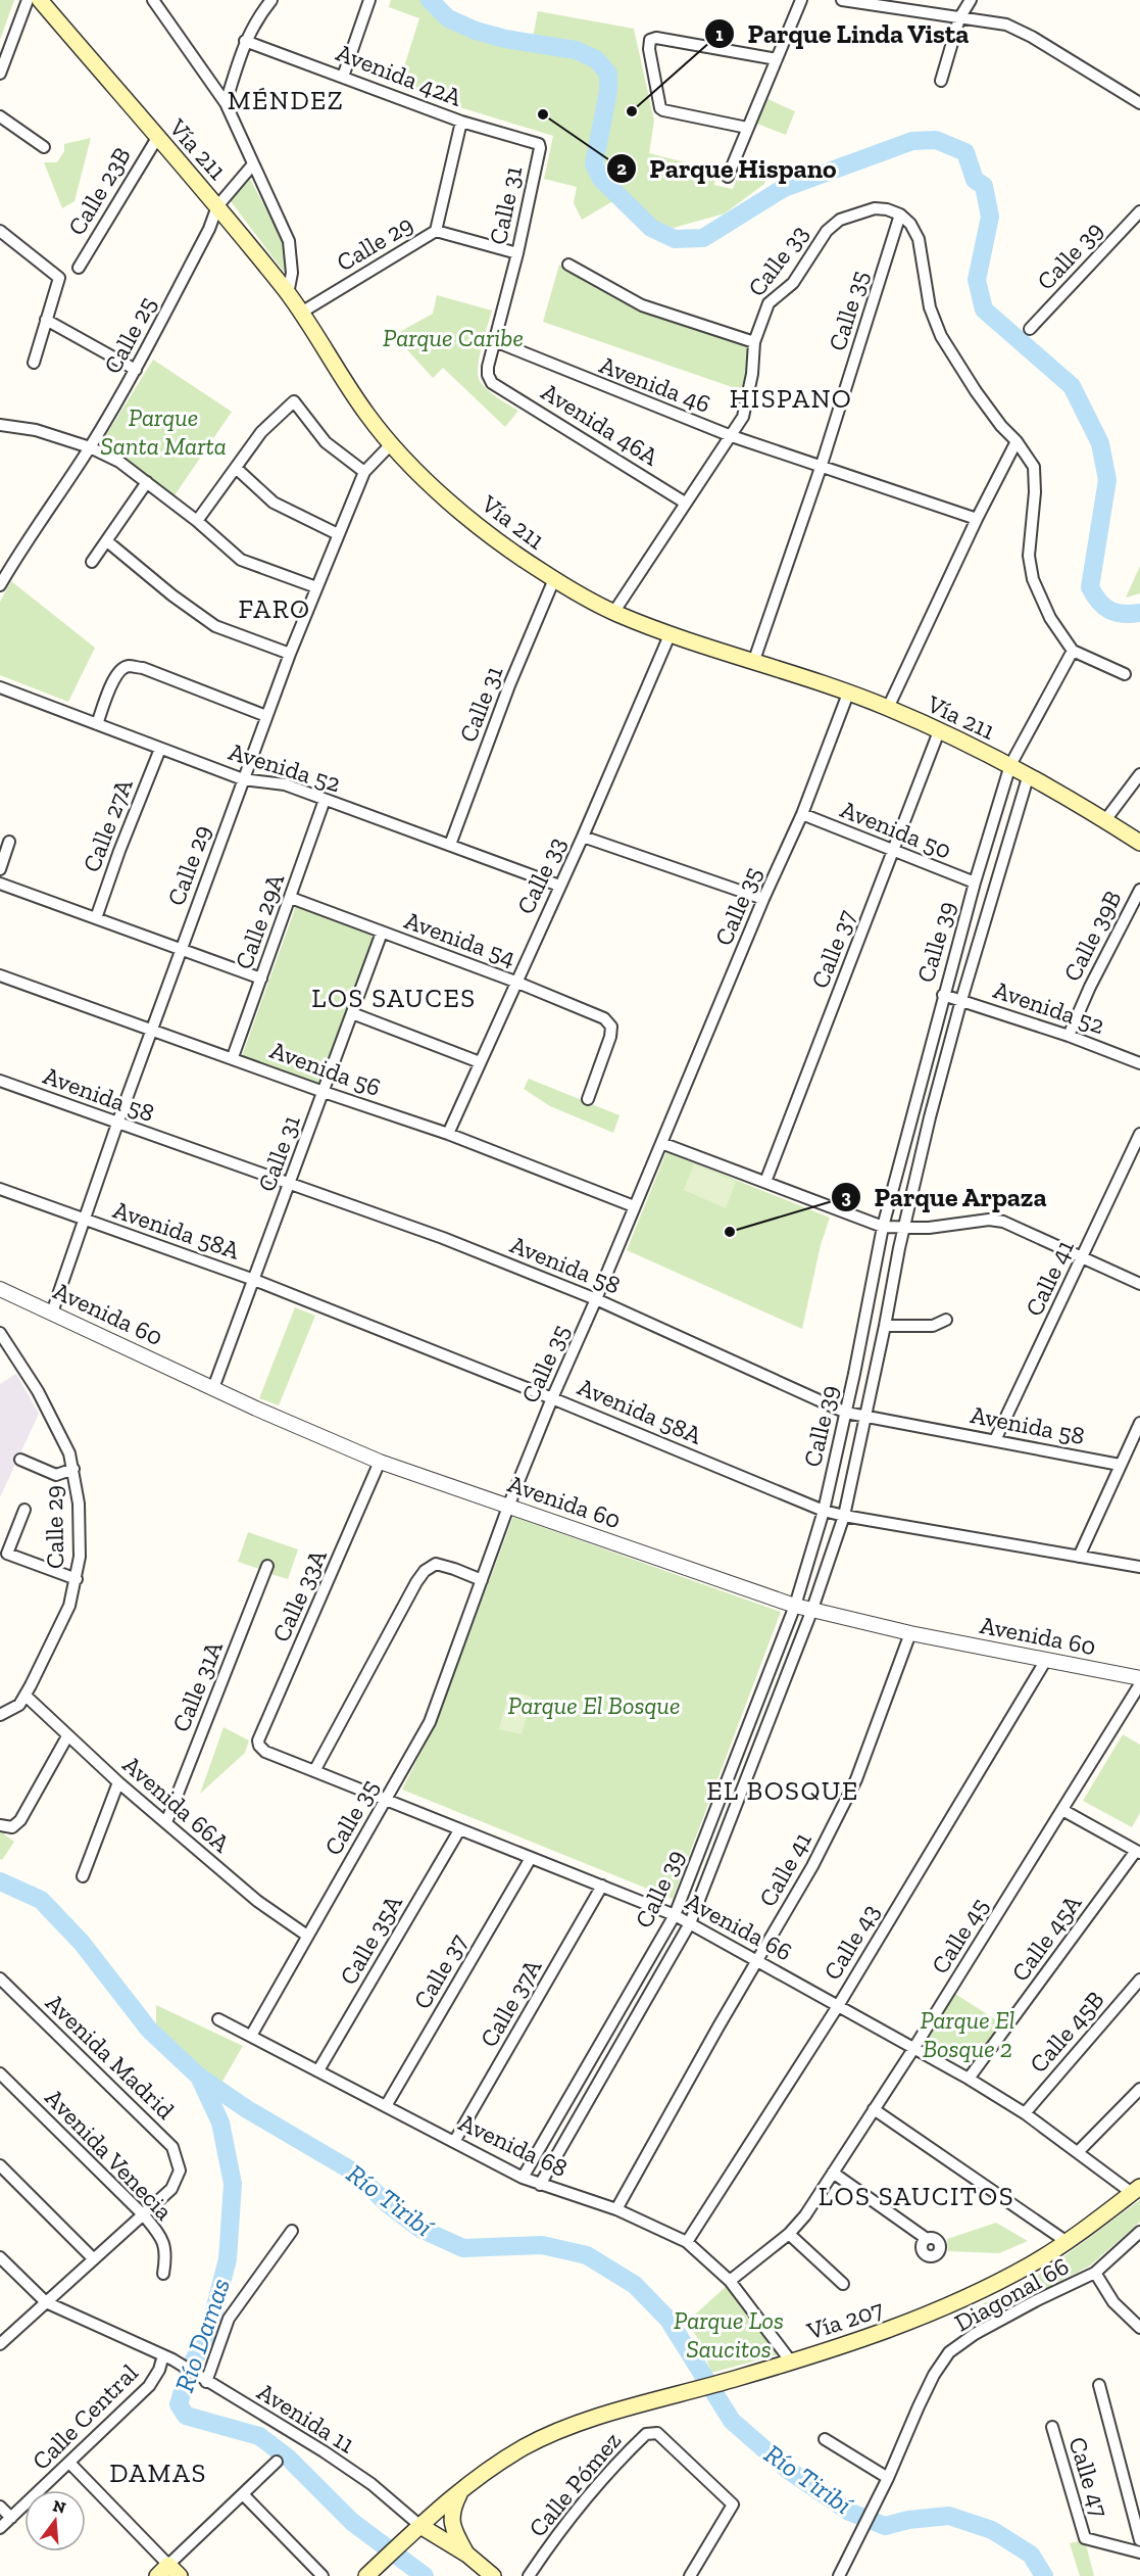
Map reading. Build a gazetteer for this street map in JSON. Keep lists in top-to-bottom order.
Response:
{
  "streets": {
    "main road": ["Vía 211", "Vía 207"],
    "street": [
      "Avenida 42A",
      "Calle 23B",
      "Calle 31",
      "Calle 29",
      "Calle 39",
      "Calle 33",
      "Calle 35",
      "Calle 25",
      "Avenida 46",
      "Avenida 46A",
      "Avenida 52",
      "Calle 27A",
      "Avenida 50",
      "Calle 29A",
      "Calle 39B",
      "Avenida 54",
      "Calle 37",
      "Avenida 56",
      "Avenida 58",
      "Avenida 58A",
      "Calle 41",
      "Avenida 60",
      "Calle 33A",
      "Calle 31A",
      "Avenida 66A",
      "Avenida 66",
      "Calle 45",
      "Calle 45A",
      "Calle 35A",
      "Calle 43",
      "Calle 37A",
      "Calle 45B",
      "Avenida Madrid",
      "Avenida 68",
      "Avenida Venecia",
      "Diagonal 66",
      "Calle Central",
      "Avenida 11",
      "Calle 47",
      "Calle Pómez"
    ]
  },
  "crossings": [
    ["Avenida 42A", "Calle 31"],
    ["Avenida 42A", "Calle 29"],
    ["Vía 211", "Calle 23B"],
    ["Vía 211", "Calle 31"],
    ["Vía 211", "Calle 29"],
    ["Vía 211", "Calle 39"],
    ["Vía 211", "Calle 33"],
    ["Vía 211", "Calle 35"],
    ["Vía 211", "Calle 25"],
    ["Vía 211", "Calle 37"],
    ["Calle 31", "Avenida 46"],
    ["Calle 31", "Avenida 46A"],
    ["Calle 31", "Avenida 52"],
    ["Calle 31", "Avenida 54"],
    ["Calle 31", "Avenida 56"],
    ["Calle 31", "Avenida 58"],
    ["Calle 31", "Avenida 58A"],
    ["Calle 31", "Avenida 60"],
    ["Calle 29", "Avenida 52"],
    ["Calle 29", "Avenida 56"],
    ["Calle 29", "Avenida 58"],
    ["Calle 29", "Avenida 58A"],
    ["Calle 29", "Avenida 60"],
    ["Calle 29", "Avenida 66A"],
    ["Calle 39", "Avenida 52"],
    ["Calle 39", "Avenida 50"],
    ["Calle 39", "Avenida 58"],
    ["Calle 39", "Avenida 58A"],
    ["Calle 39", "Avenida 60"],
    ["Calle 39", "Avenida 66"],
    ["Calle 39", "Avenida 68"],
    ["Calle 33", "Calle 35"],
    ["Calle 33", "Avenida 46"],
    ["Calle 33", "Avenida 46A"],
    ["Calle 33", "Avenida 52"],
    ["Calle 33", "Avenida 54"],
    ["Calle 33", "Avenida 56"],
    ["Calle 35", "Avenida 46"],
    ["Calle 35", "Avenida 50"],
    ["Calle 35", "Avenida 56"],
    ["Calle 35", "Avenida 58"],
    ["Calle 35", "Avenida 58A"],
    ["Calle 35", "Avenida 60"],
    ["Calle 35", "Avenida 66A"],
    ["Calle 35", "Avenida 66"],
    ["Calle 35", "Avenida 68"],
    ["Avenida 52", "Calle 27A"],
    ["Avenida 52", "Calle 29A"],
    ["Avenida 52", "Calle 39B"],
    ["Avenida 50", "Calle 37"],
    ["Calle 29A", "Avenida 54"],
    ["Calle 29A", "Avenida 56"],
    ["Calle 37", "Avenida 66"],
    ["Calle 37", "Avenida 68"],
    ["Avenida 58", "Calle 41"],
    ["Calle 41", "Avenida 60"],
    ["Calle 41", "Avenida 66"],
    ["Calle 41", "Avenida 68"],
    ["Avenida 60", "Calle 33A"],
    ["Avenida 60", "Calle 43"],
    ["Calle 33A", "Avenida 66"],
    ["Calle 31A", "Avenida 66A"],
    ["Avenida 66", "Calle 45"],
    ["Avenida 66", "Calle 45A"],
    ["Avenida 66", "Calle 35A"],
    ["Avenida 66", "Calle 43"],
    ["Avenida 66", "Calle 37A"],
    ["Avenida 66", "Calle 45B"],
    ["Avenida 66", "Vía 207"],
    ["Calle 45", "Avenida 68"],
    ["Calle 35A", "Avenida 68"],
    ["Calle 43", "Avenida 68"],
    ["Calle 37A", "Avenida 68"],
    ["Avenida Madrid", "Avenida Venecia"],
    ["Avenida 68", "Vía 207"],
    ["Vía 207", "Avenida 11"],
    ["Calle Central", "Avenida 11"]
  ],
  "districts": [
    "MÉNDEZ",
    "HISPANO",
    "FARO",
    "LOS SAUCES",
    "EL BOSQUE",
    "LOS SAUCITOS",
    "DAMAS"
  ],
  "water": ["Río Tiribí", "Río Damas"],
  "parks": [
    "Parque Caribe",
    "Parque Santa Marta",
    "Parque El Bosque",
    "Parque El Bosque 2",
    "Parque Los Saucitos"
  ],
  "places": ["Parque Linda Vista", "Parque Hispano", "Parque Arpaza"],
  "north": "top"
}
